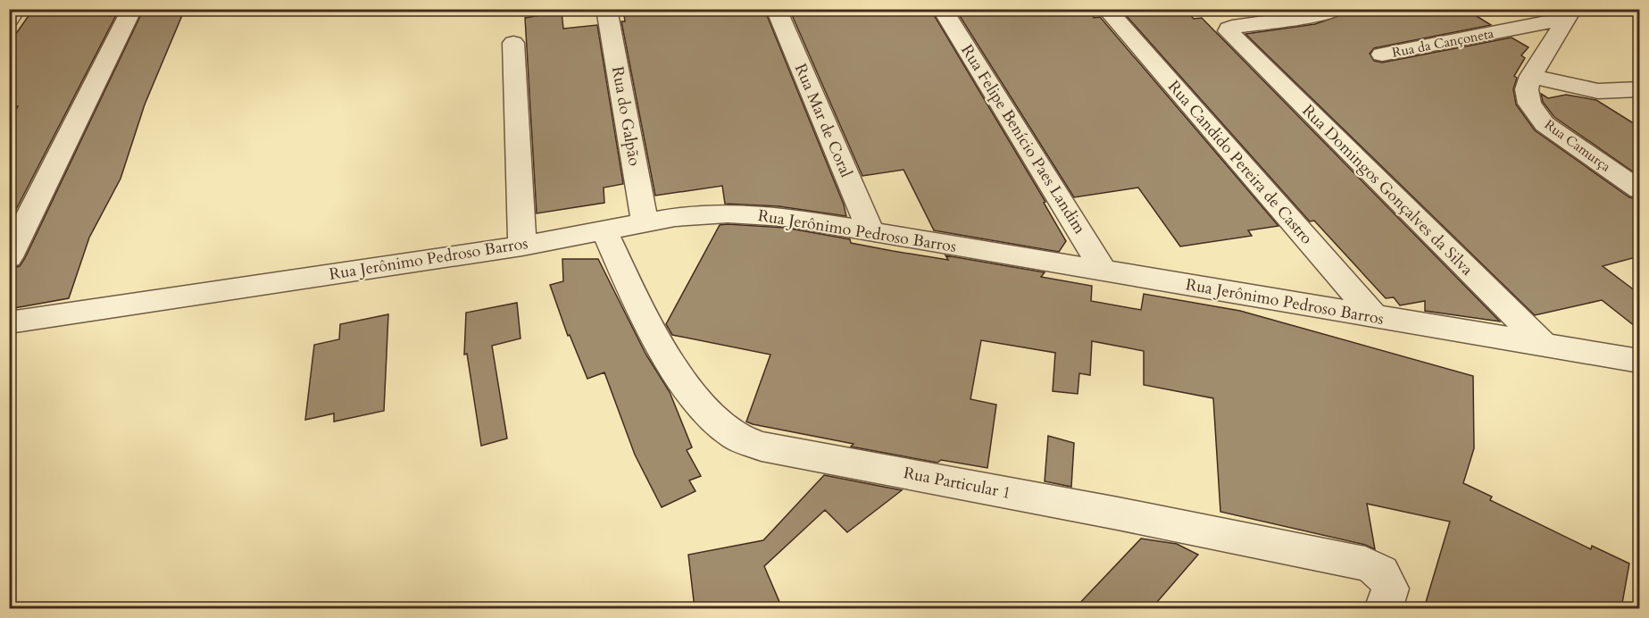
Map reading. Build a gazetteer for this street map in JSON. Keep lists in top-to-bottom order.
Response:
{
  "streets": {
    "street": [
      "Rua da Cançoneta",
      "Rua do Galpão",
      "Rua Mar de Coral",
      "Rua Felipe Benício Paes Landim",
      "Rua Camurça",
      "Rua Candido Pereira de Castro",
      "Rua Domingos Gonçalves da Silva",
      "Rua Jerônimo Pedroso Barros",
      "Rua Particular 1"
    ]
  },
  "crossings": [
    ["Rua da Cançoneta", "Rua Camurça"],
    ["Rua do Galpão", "Rua Jerônimo Pedroso Barros"],
    ["Rua Mar de Coral", "Rua Jerônimo Pedroso Barros"],
    ["Rua Felipe Benício Paes Landim", "Rua Jerônimo Pedroso Barros"],
    ["Rua Candido Pereira de Castro", "Rua Jerônimo Pedroso Barros"],
    ["Rua Domingos Gonçalves da Silva", "Rua Jerônimo Pedroso Barros"],
    ["Rua Jerônimo Pedroso Barros", "Rua Particular 1"]
  ]
}
